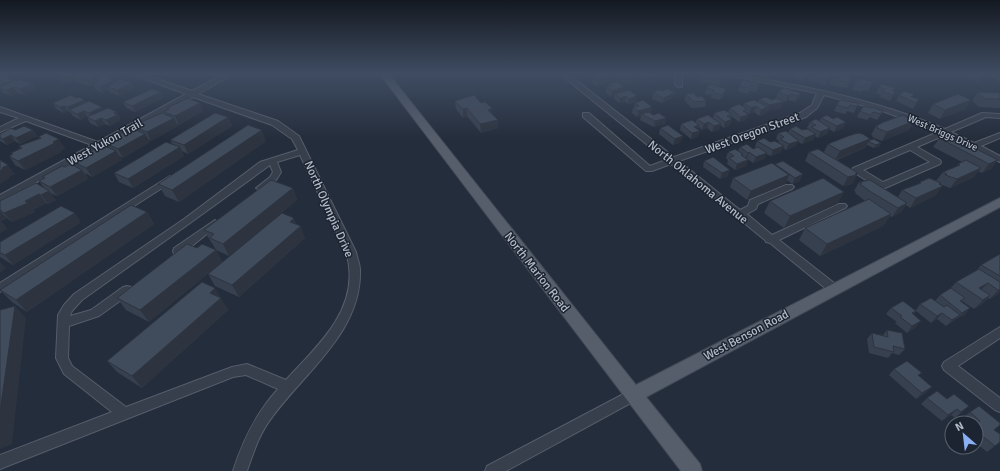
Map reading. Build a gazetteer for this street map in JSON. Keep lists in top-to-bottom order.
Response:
{
  "streets": {
    "main road": ["North Marion Road", "West Benson Road"],
    "street": [
      "West Briggs Drive",
      "West Oregon Street",
      "West Yukon Trail",
      "North Oklahoma Avenue",
      "North Olympia Drive"
    ]
  },
  "crossings": [
    ["West Oregon Street", "North Oklahoma Avenue"],
    ["North Oklahoma Avenue", "West Benson Road"],
    ["North Marion Road", "West Benson Road"]
  ],
  "north": "top left"
}
